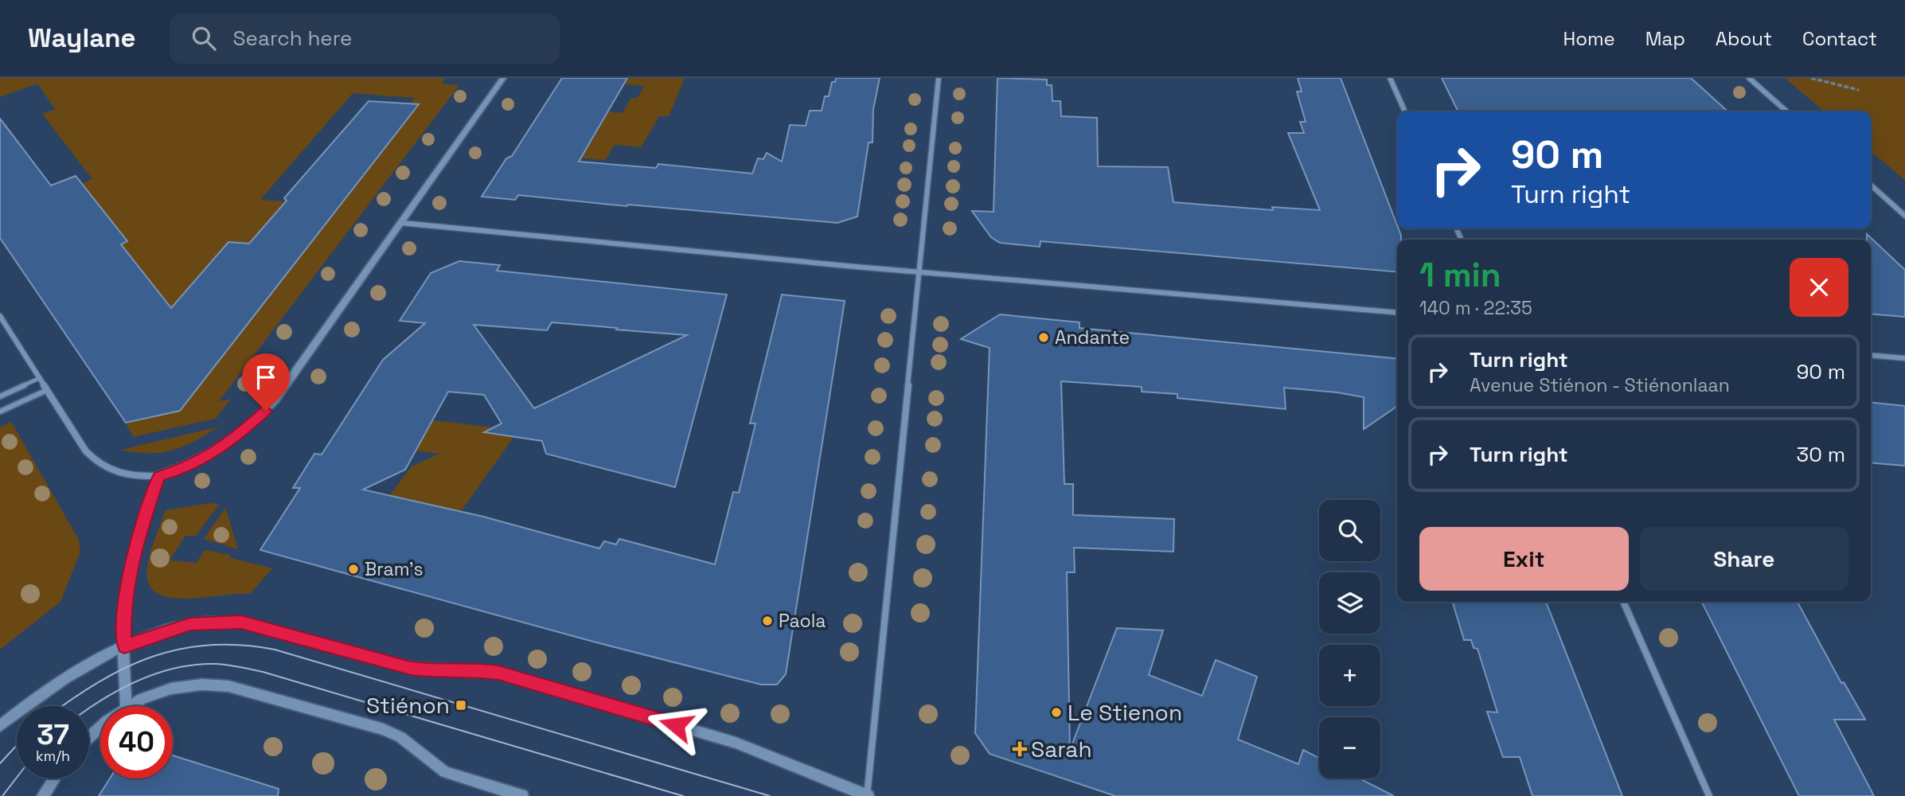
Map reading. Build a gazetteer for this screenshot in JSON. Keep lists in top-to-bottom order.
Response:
{
  "places": {
    "other": [
      "Andante",
      "Bram's",
      "Paola",
      "Le Stienon"
    ],
    "transit": ["Stiénon"],
    "health": ["Sarah"]
  },
  "page": {
    "header": "Waylane",
    "search": "Search here",
    "nav": [
      "Home",
      "Map",
      "About",
      "Contact"
    ],
    "turn": ["90 m", "Turn right"],
    "heading": ["1 min", "140 m · 22:35"],
    "list": [
      {
        "name": "Turn right",
        "note": "Avenue Stiénon - Stiénonlaan",
        "value": "90 m"
      },
      {
        "name": "Turn right",
        "value": "30 m"
      }
    ],
    "map_buttons": ["+", "−"],
    "buttons": ["Exit", "Share"],
    "speed": "37 km/h",
    "limit": "40"
  }
}
